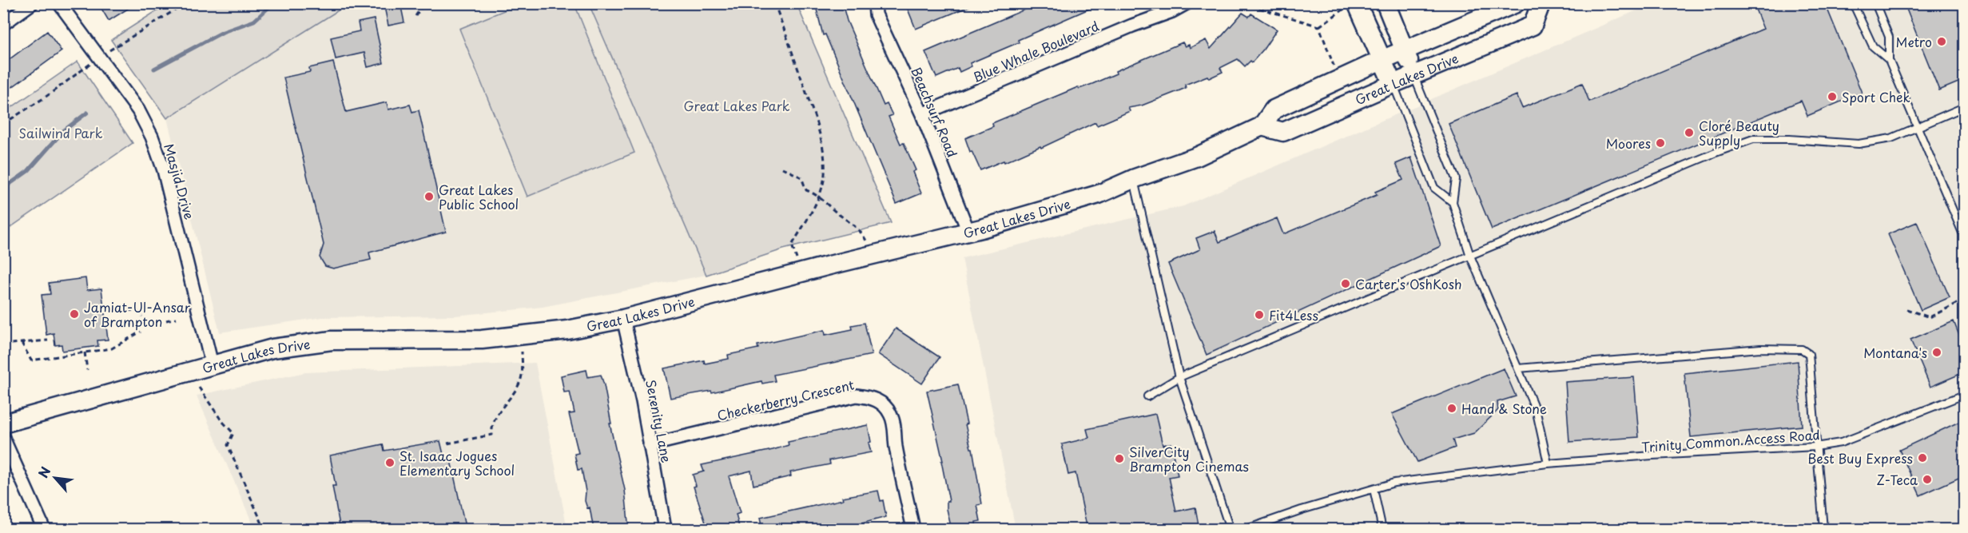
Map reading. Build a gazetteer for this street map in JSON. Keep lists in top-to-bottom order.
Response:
{
  "streets": {
    "street": [
      "Blue Whale Boulevard",
      "Great Lakes Drive",
      "Beachsurf Road",
      "Masjid Drive",
      "Checkerberry Crescent",
      "Serenity Lane"
    ],
    "lane": ["Trinity Common Access Road"]
  },
  "crossings": [
    ["Blue Whale Boulevard", "Beachsurf Road"],
    ["Great Lakes Drive", "Beachsurf Road"],
    ["Great Lakes Drive", "Masjid Drive"],
    ["Great Lakes Drive", "Serenity Lane"],
    ["Checkerberry Crescent", "Serenity Lane"]
  ],
  "parks": ["Great Lakes Park", "Sailwind Park"],
  "places": [
    "Metro",
    "Sport Chek",
    "Cloré Beauty Supply",
    "Moores",
    "Great Lakes Public School",
    "Carter's OshKosh",
    "Jamiat-Ul-Ansar of Brampton",
    "Fit4Less",
    "Montana's",
    "Hand & Stone",
    "Best Buy Express",
    "SilverCity Brampton Cinemas",
    "St. Isaac Jogues Elementary School",
    "Z-Teca"
  ],
  "north": "top left"
}
